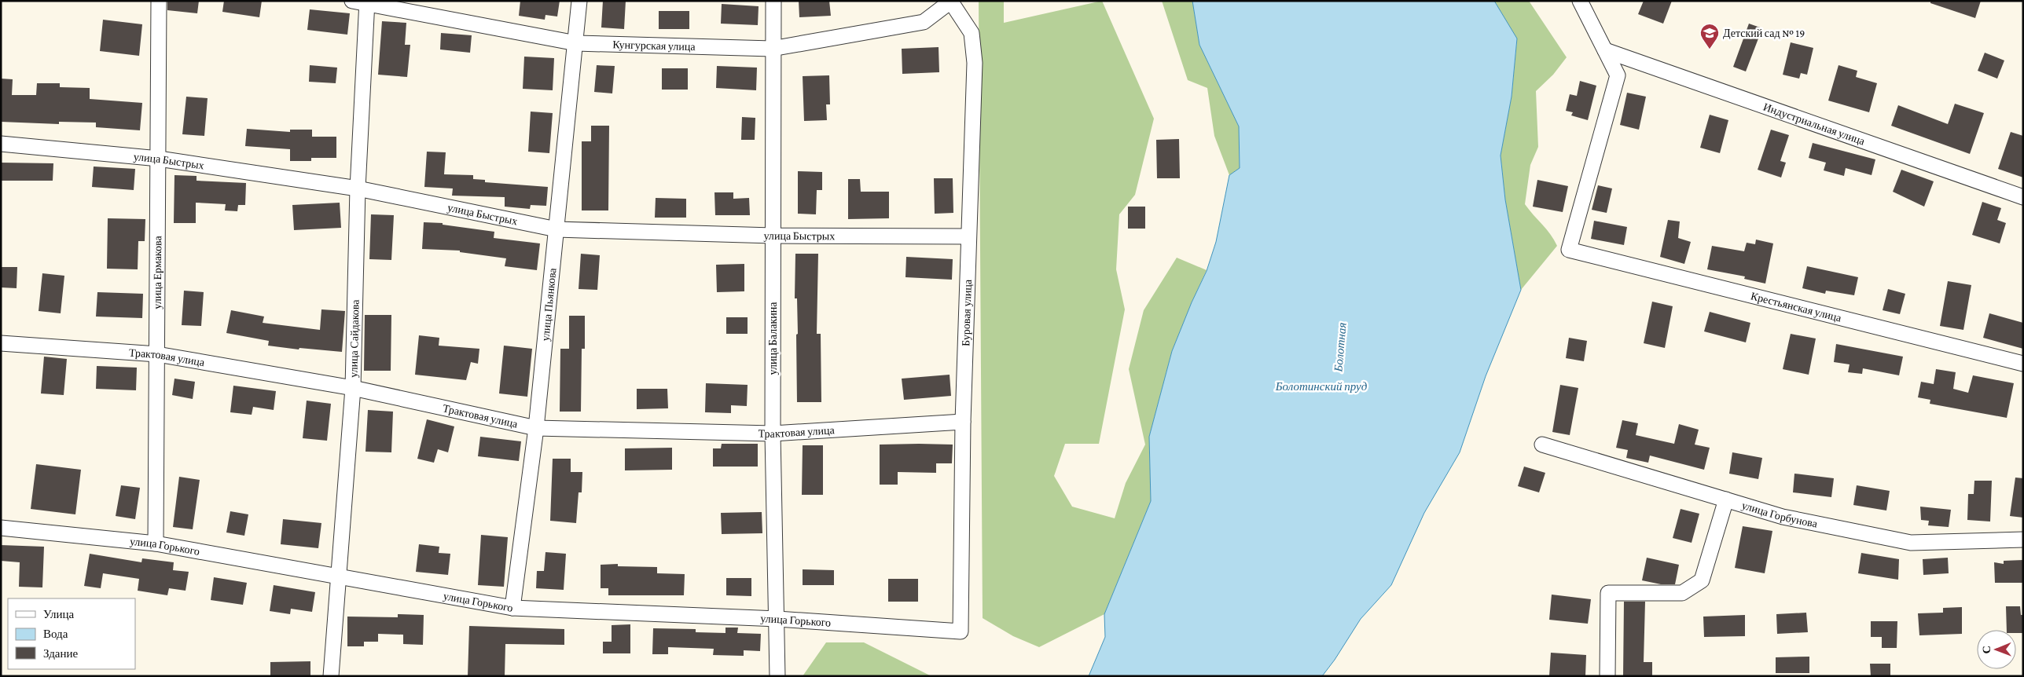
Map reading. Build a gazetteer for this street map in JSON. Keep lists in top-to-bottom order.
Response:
{
  "streets": {
    "street": [
      "Кунгурская улица",
      "Индустриальная улица",
      "улица Быстрых",
      "улица Ермакова",
      "улица Пьянкова",
      "Крестьянская улица",
      "Буровая улица",
      "улица Сайдакова",
      "улица Балакина",
      "Трактовая улица",
      "улица Горбунова",
      "улица Горького"
    ]
  },
  "crossings": [
    ["Кунгурская улица", "улица Пьянкова"],
    ["Кунгурская улица", "Буровая улица"],
    ["Кунгурская улица", "улица Сайдакова"],
    ["Кунгурская улица", "улица Балакина"],
    ["Индустриальная улица", "Крестьянская улица"],
    ["улица Быстрых", "улица Ермакова"],
    ["улица Быстрых", "улица Пьянкова"],
    ["улица Быстрых", "Буровая улица"],
    ["улица Быстрых", "улица Сайдакова"],
    ["улица Быстрых", "улица Балакина"],
    ["улица Ермакова", "Трактовая улица"],
    ["улица Ермакова", "улица Горького"],
    ["улица Пьянкова", "Трактовая улица"],
    ["улица Пьянкова", "улица Горького"],
    ["Буровая улица", "Трактовая улица"],
    ["Буровая улица", "улица Горького"],
    ["улица Сайдакова", "Трактовая улица"],
    ["улица Сайдакова", "улица Горького"],
    ["улица Балакина", "Трактовая улица"],
    ["улица Балакина", "улица Горького"]
  ],
  "water": ["Болотная", "Болотинский пруд"],
  "places": {
    "school or university": ["Детский сад № 19"]
  },
  "legend": ["Улица", "Вода", "Здание"],
  "north": "left"
}
